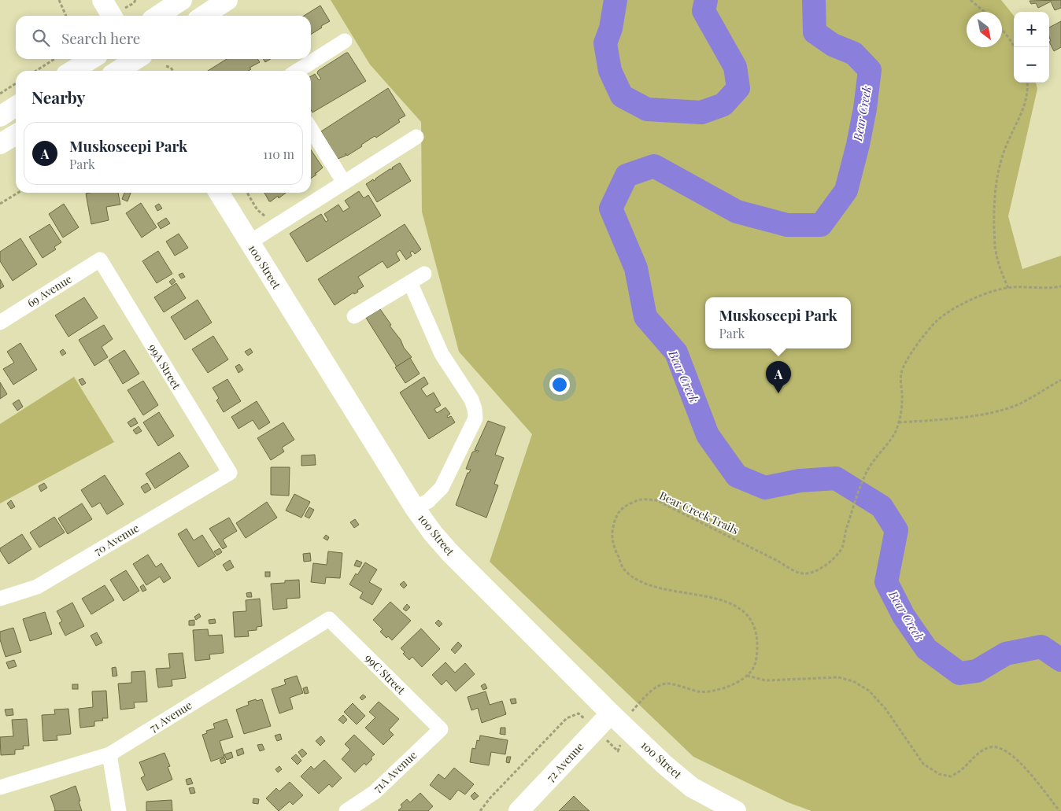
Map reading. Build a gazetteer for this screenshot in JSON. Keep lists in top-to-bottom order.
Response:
{
  "streets": {
    "main road": ["100 Street", "72 Avenue"],
    "street": [
      "69 Avenue",
      "99A Street",
      "70 Avenue",
      "99C Street",
      "71 Avenue",
      "71A Avenue"
    ],
    "path": ["Bear Creek Trails"]
  },
  "crossings": [
    ["100 Street", "Bear Creek Trails"],
    ["100 Street", "72 Avenue"],
    ["69 Avenue", "99A Street"],
    ["99A Street", "70 Avenue"],
    ["Bear Creek Trails", "72 Avenue"],
    ["99C Street", "71 Avenue"],
    ["99C Street", "71A Avenue"]
  ],
  "water": ["Bear Creek"],
  "north": "bottom right",
  "page": {
    "map_buttons": ["+", "−"],
    "search": "Search here",
    "heading": "Nearby",
    "list": [
      {
        "mark": "A",
        "name": "Muskoseepi Park",
        "note": "Park",
        "value": "110 m"
      }
    ],
    "popup": ["Muskoseepi Park", "Park"],
    "pins": "A"
  }
}
